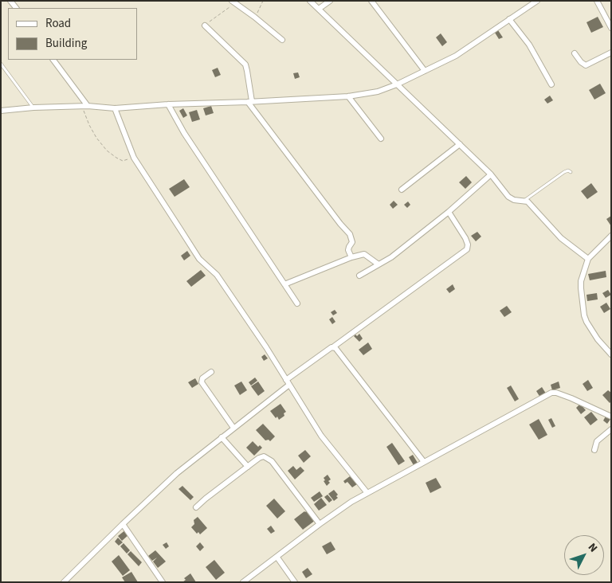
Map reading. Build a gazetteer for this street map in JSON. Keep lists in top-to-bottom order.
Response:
{
  "legend": ["Road", "Building"],
  "north": "top right"
}
